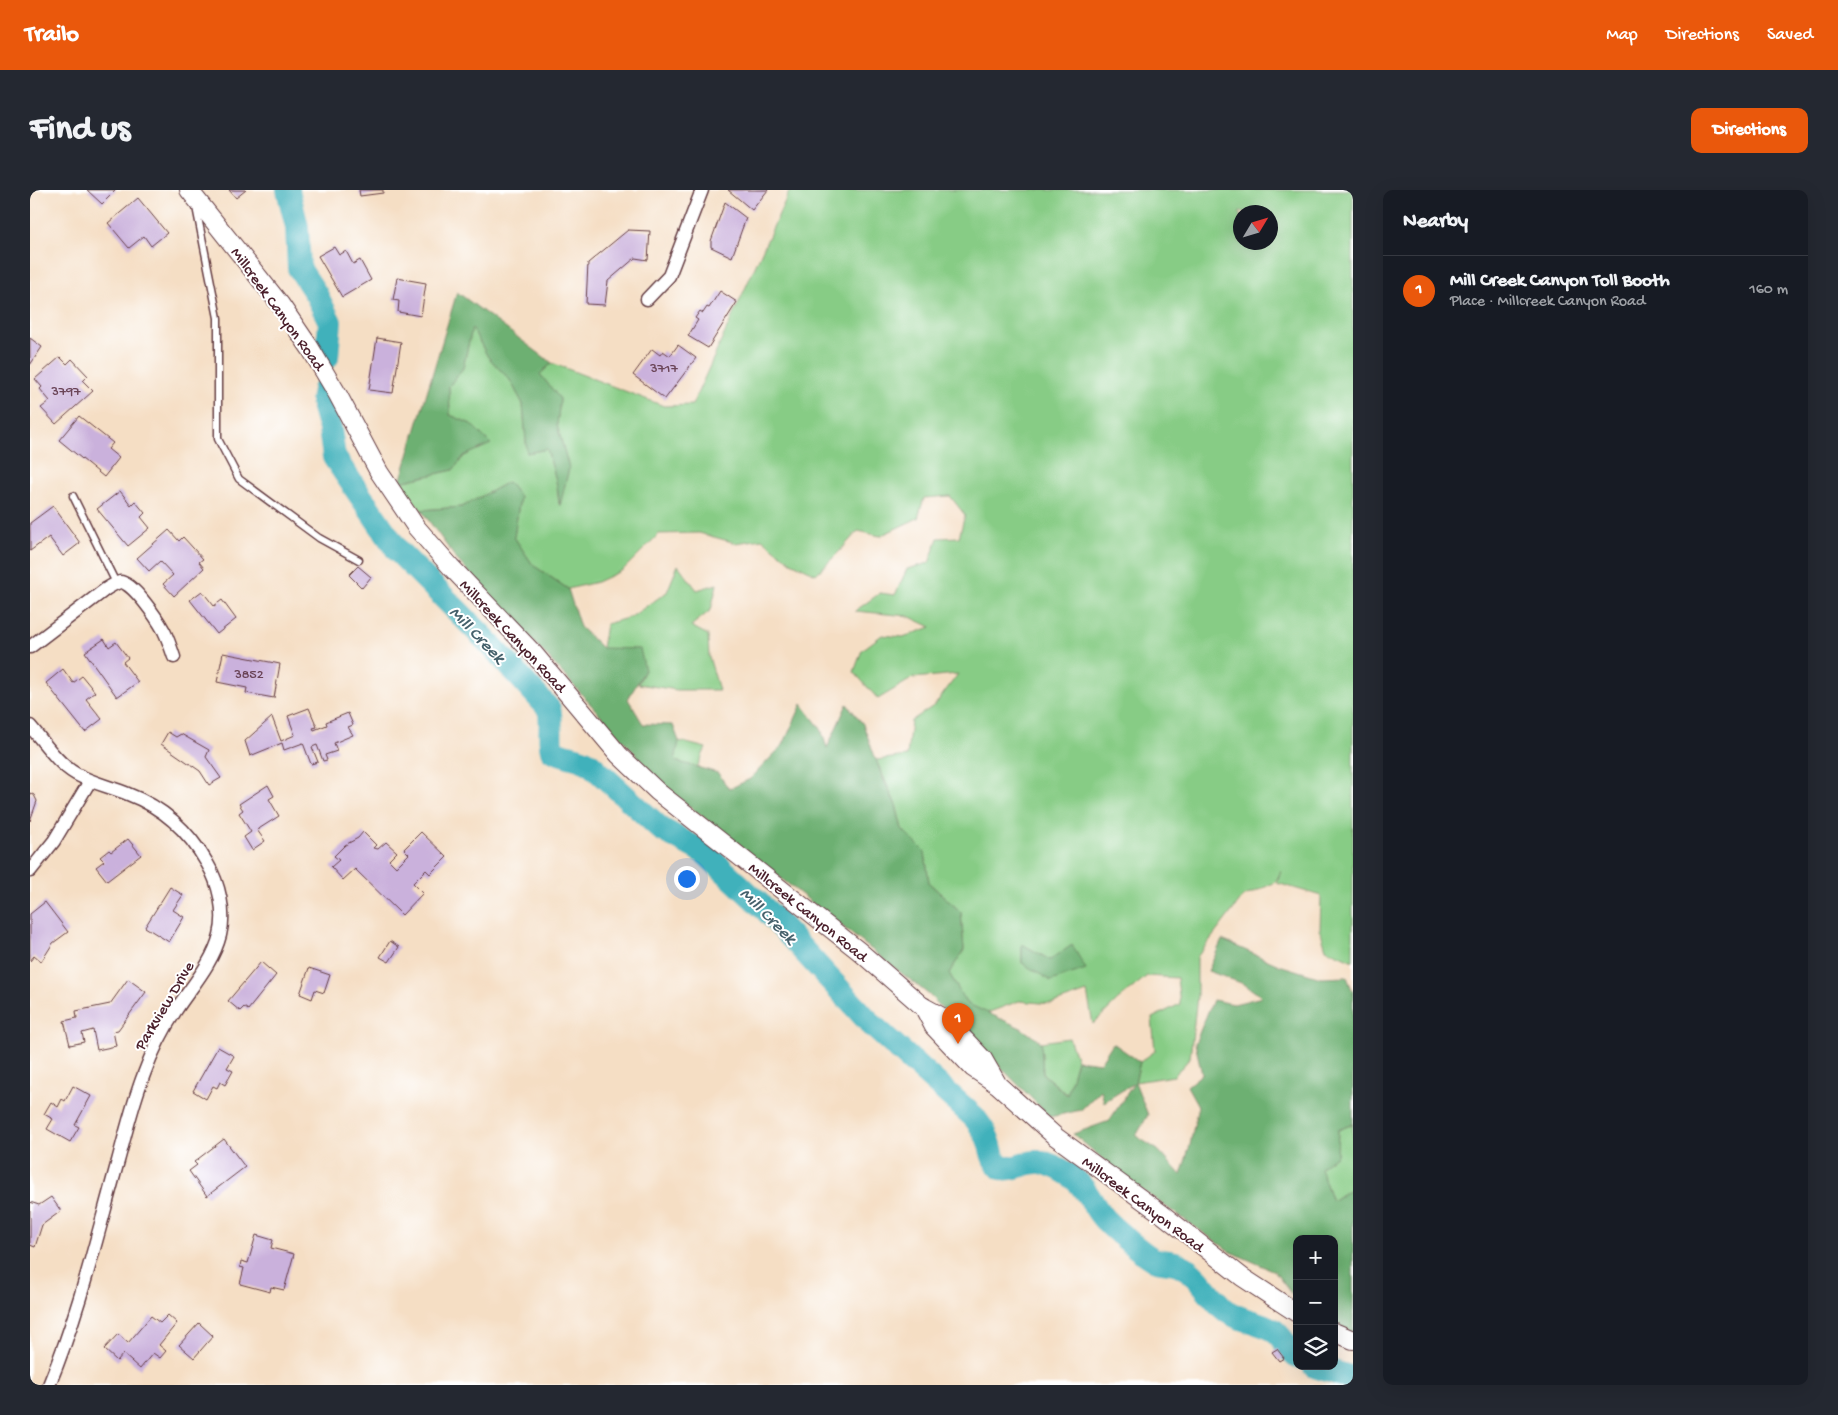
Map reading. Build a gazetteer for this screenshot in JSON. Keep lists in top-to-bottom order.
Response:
{
  "streets": {
    "street": ["Millcreek Canyon Road", "Parkview Drive"]
  },
  "water": ["Mill Creek"],
  "house_numbers": ["3717", "3797", "3852"],
  "north": "top right",
  "page": {
    "header": "Trailo",
    "nav": ["Map", "Directions", "Saved"],
    "buttons": "Directions",
    "title": "Find us",
    "heading": "Nearby",
    "list": [
      {
        "mark": "1",
        "name": "Mill Creek Canyon Toll Booth",
        "note": "Place · Millcreek Canyon Road",
        "value": "160 m"
      }
    ],
    "pins": "1",
    "map_buttons": ["+", "−"]
  }
}
